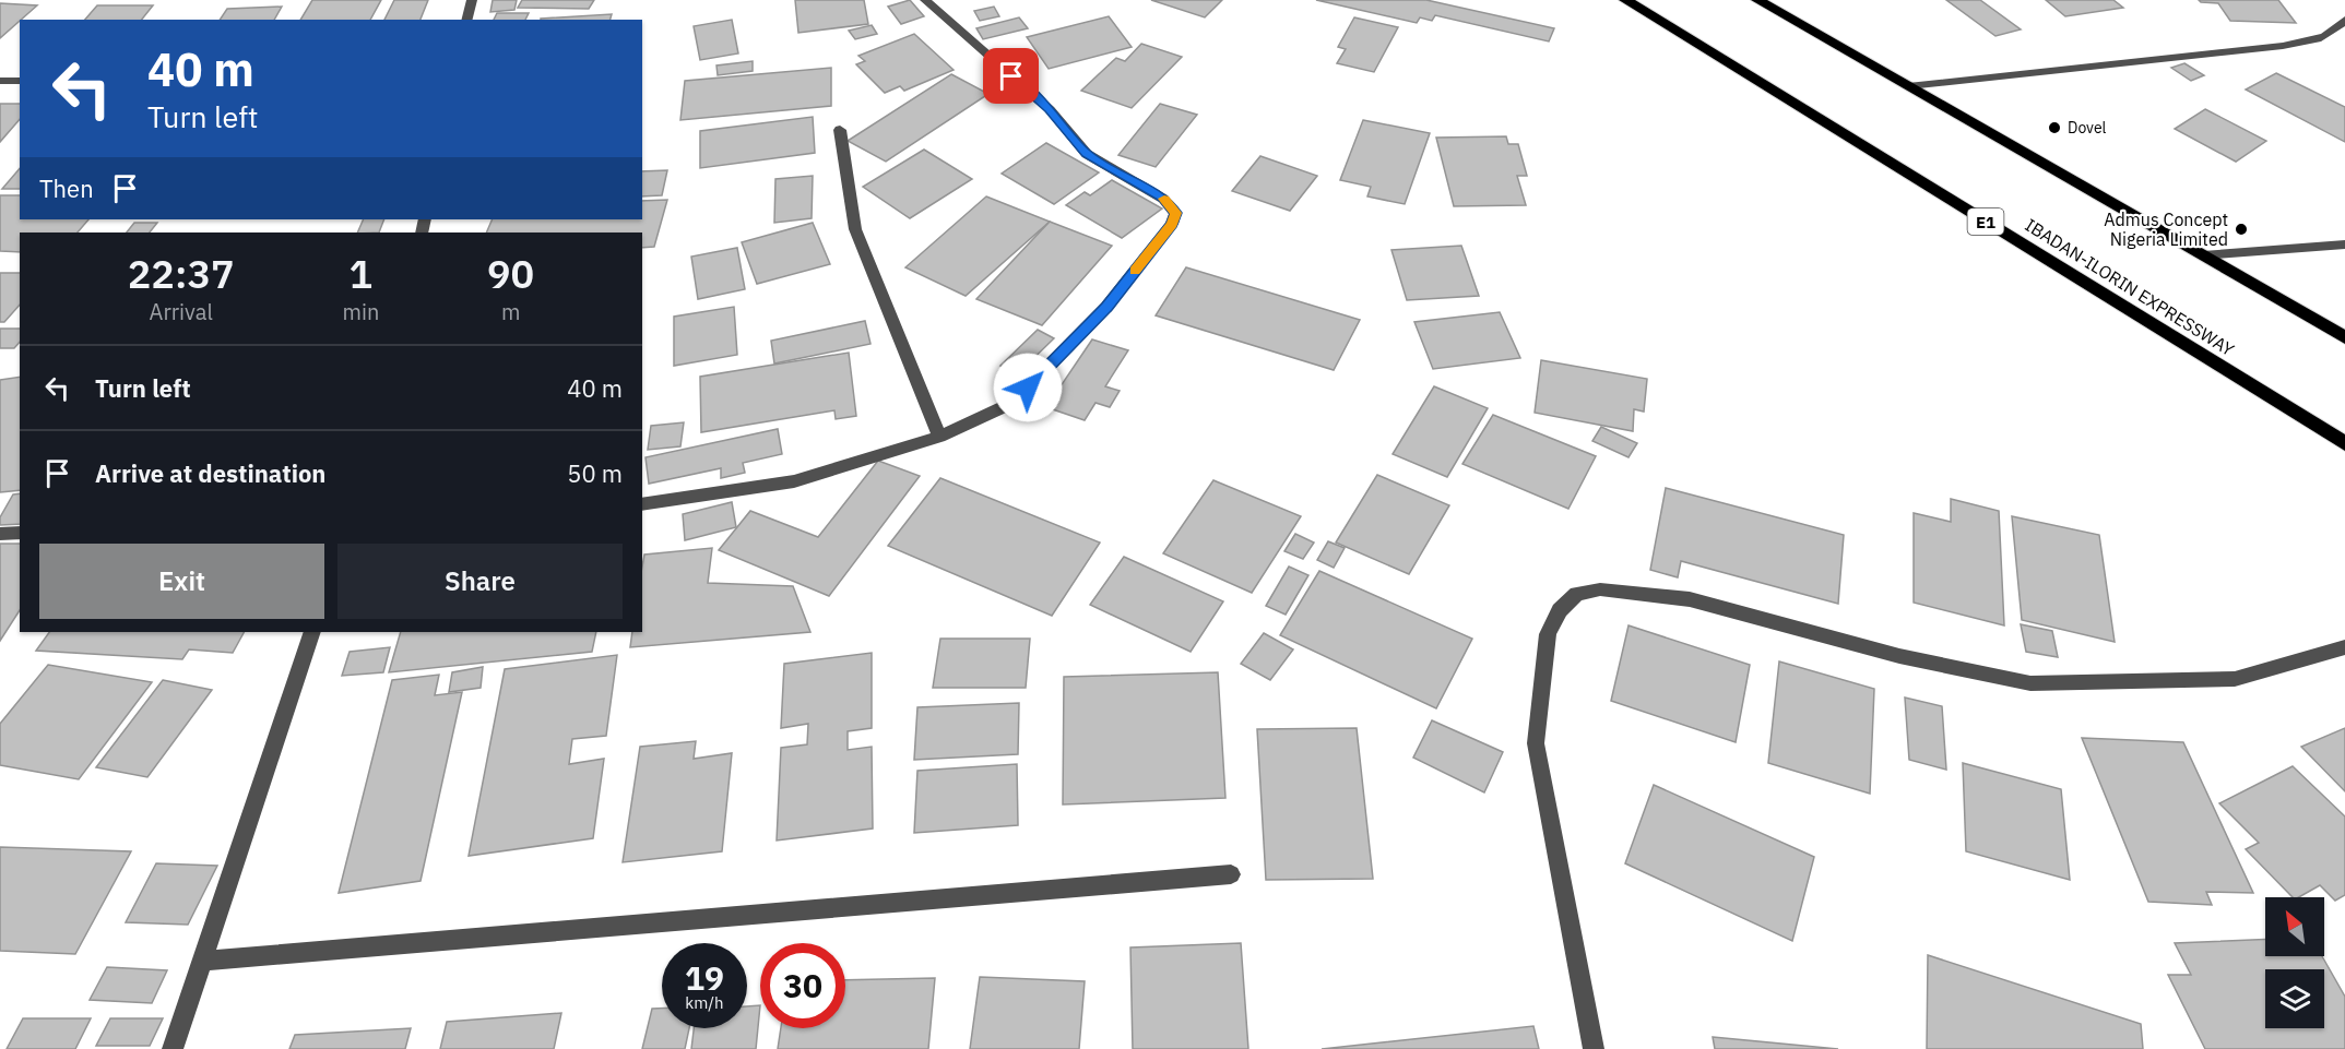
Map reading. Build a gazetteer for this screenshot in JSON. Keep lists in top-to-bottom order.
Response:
{
  "streets": {
    "highway": ["E1", "IBADAN-ILORIN EXPRESSWAY"]
  },
  "places": ["Dovel", "Admus Concept Nigeria Limited"],
  "north": "top left",
  "page": {
    "turn": ["40 m", "Turn left"],
    "then": "Then",
    "eta": [
      "22:37",
      "Arrival",
      "1",
      "min",
      "90",
      "m"
    ],
    "list": [
      {
        "name": "Turn left",
        "value": "40 m"
      },
      {
        "name": "Arrive at destination",
        "value": "50 m"
      }
    ],
    "buttons": ["Exit", "Share"],
    "speed": "19 km/h",
    "limit": "30"
  }
}
